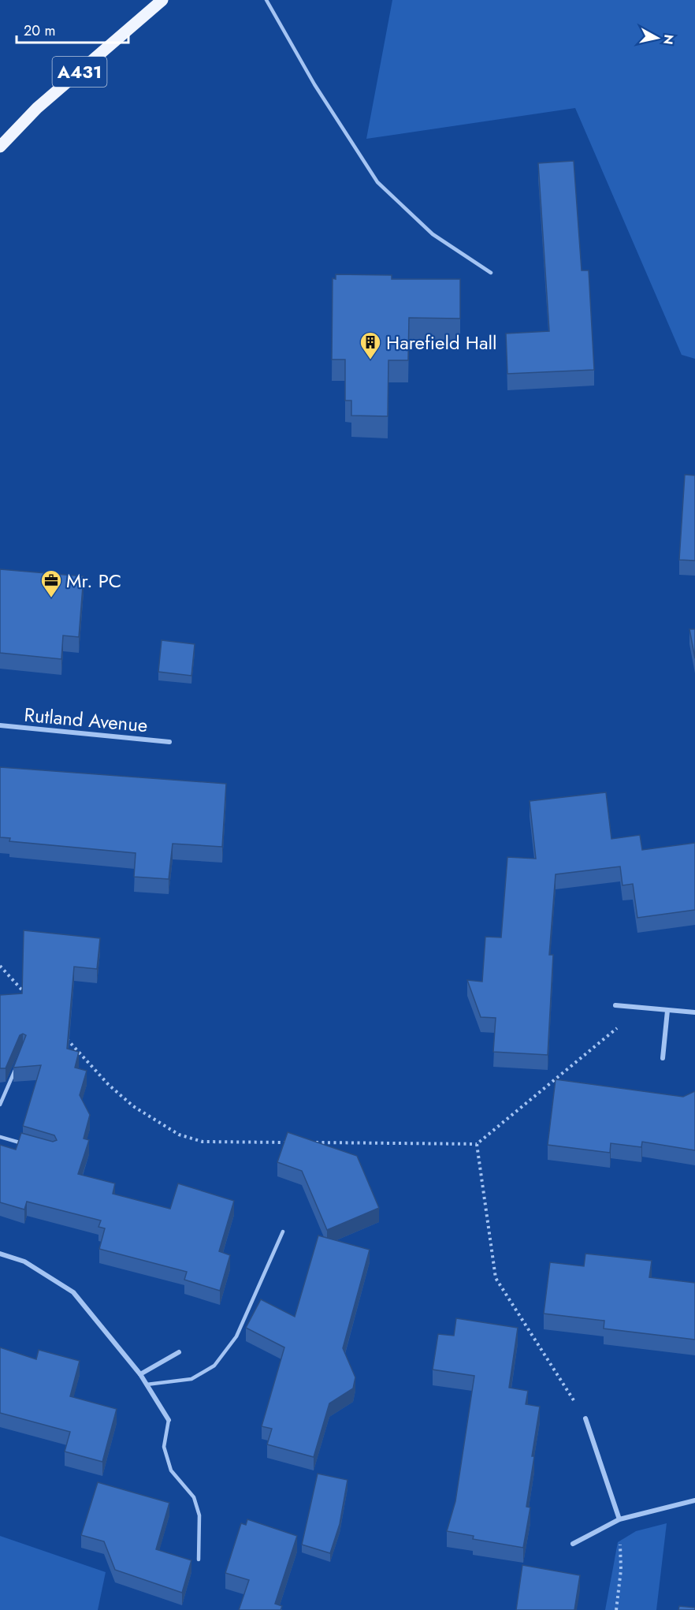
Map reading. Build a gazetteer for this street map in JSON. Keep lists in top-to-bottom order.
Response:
{
  "streets": {
    "main road": ["A431"],
    "street": ["Rutland Avenue"]
  },
  "places": {
    "building": ["Harefield Hall"],
    "office": ["Mr. PC"]
  },
  "scale_bar": "20 m",
  "north": "right"
}
